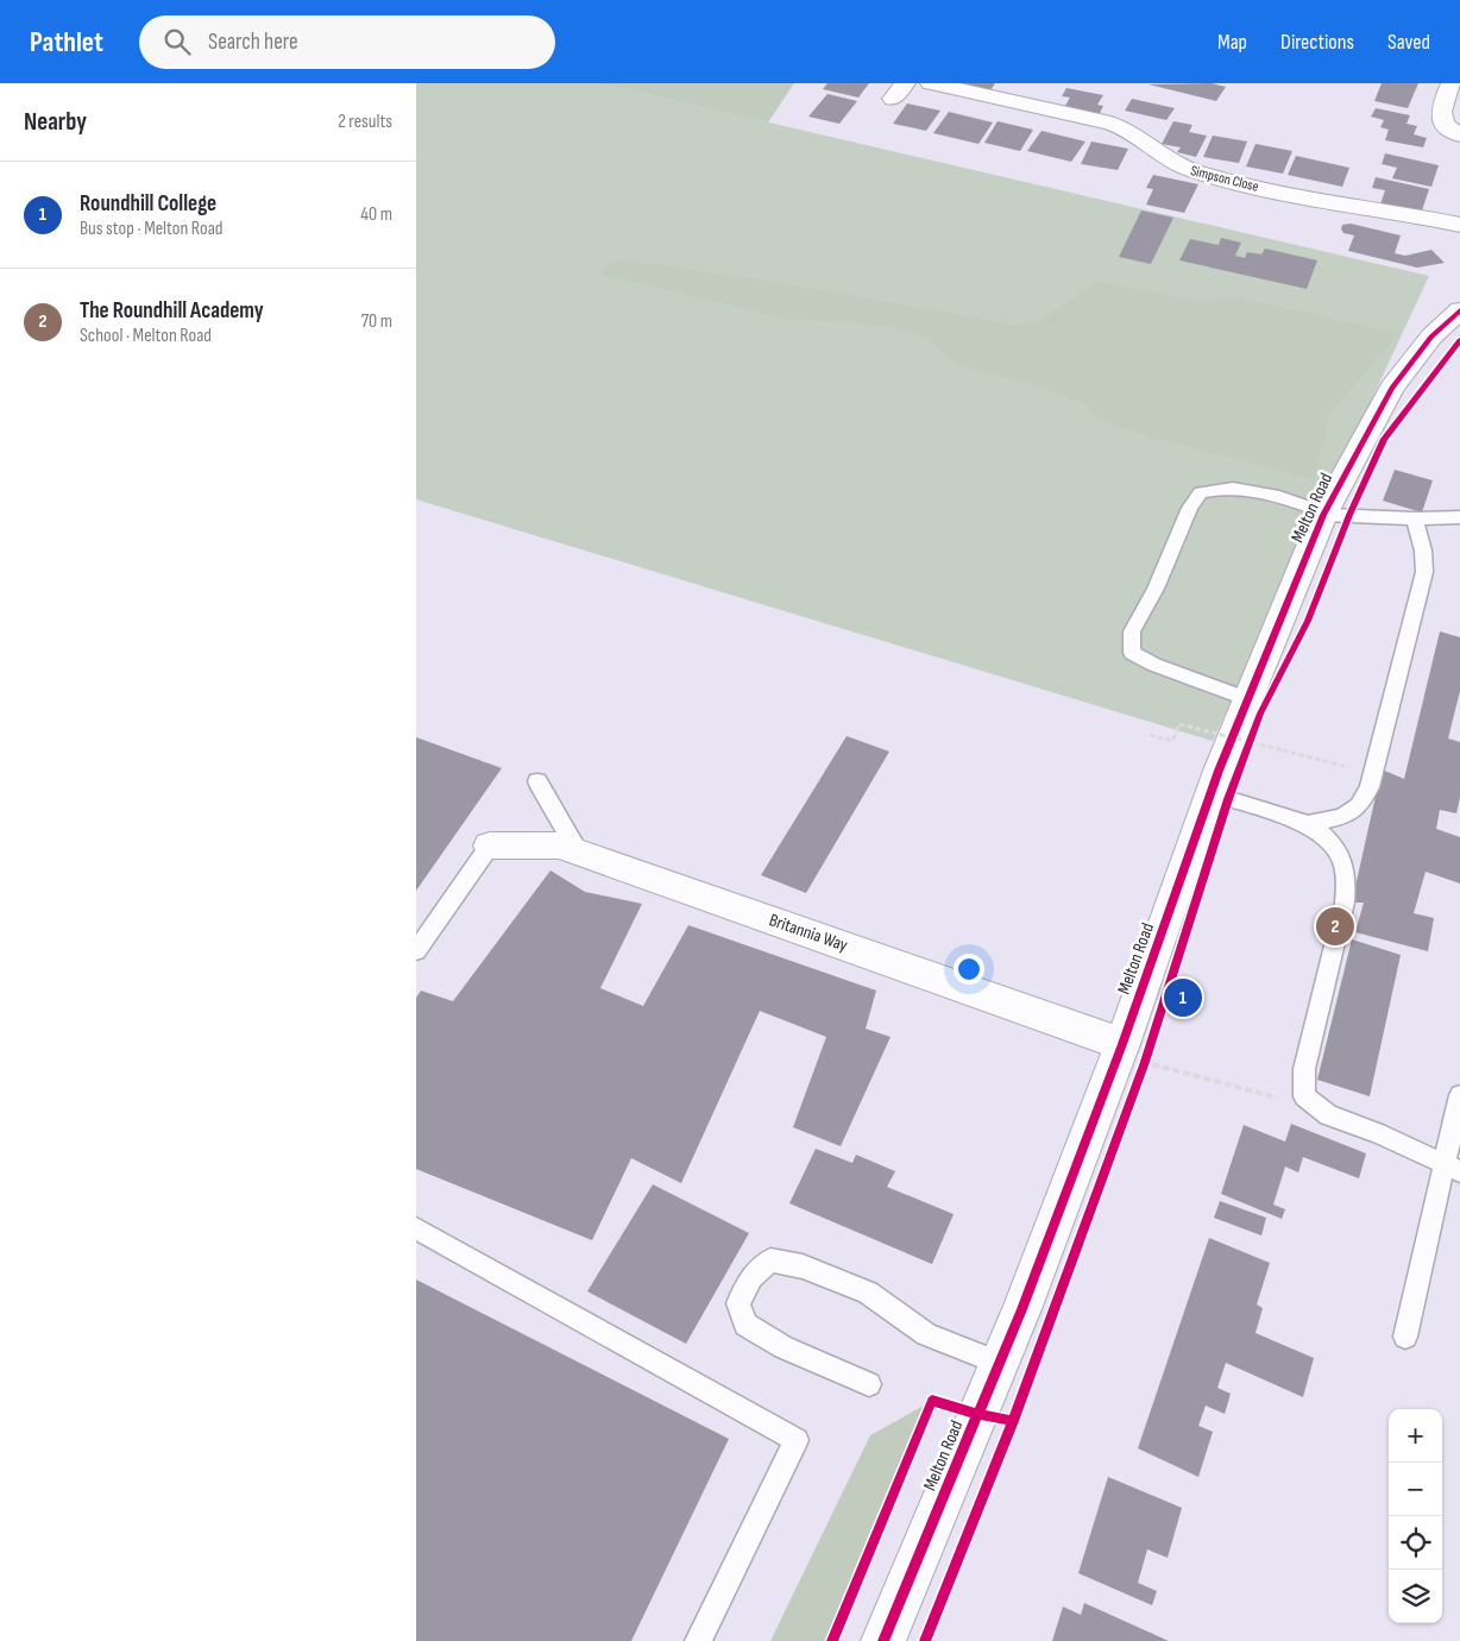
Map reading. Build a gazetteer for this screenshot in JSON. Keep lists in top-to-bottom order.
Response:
{
  "streets": {
    "street": ["Simpson Close", "Melton Road", "Britannia Way"]
  },
  "crossings": [
    ["Melton Road", "Britannia Way"]
  ],
  "page": {
    "header": "Pathlet",
    "search": "Search here",
    "nav": ["Map", "Directions", "Saved"],
    "heading": ["Nearby", "2 results"],
    "list": [
      {
        "mark": "1",
        "name": "Roundhill College",
        "note": "Bus stop · Melton Road",
        "value": "40 m"
      },
      {
        "mark": "2",
        "name": "The Roundhill Academy",
        "note": "School · Melton Road",
        "value": "70 m"
      }
    ],
    "pins": ["2", "1"],
    "map_buttons": ["+", "−"]
  }
}
